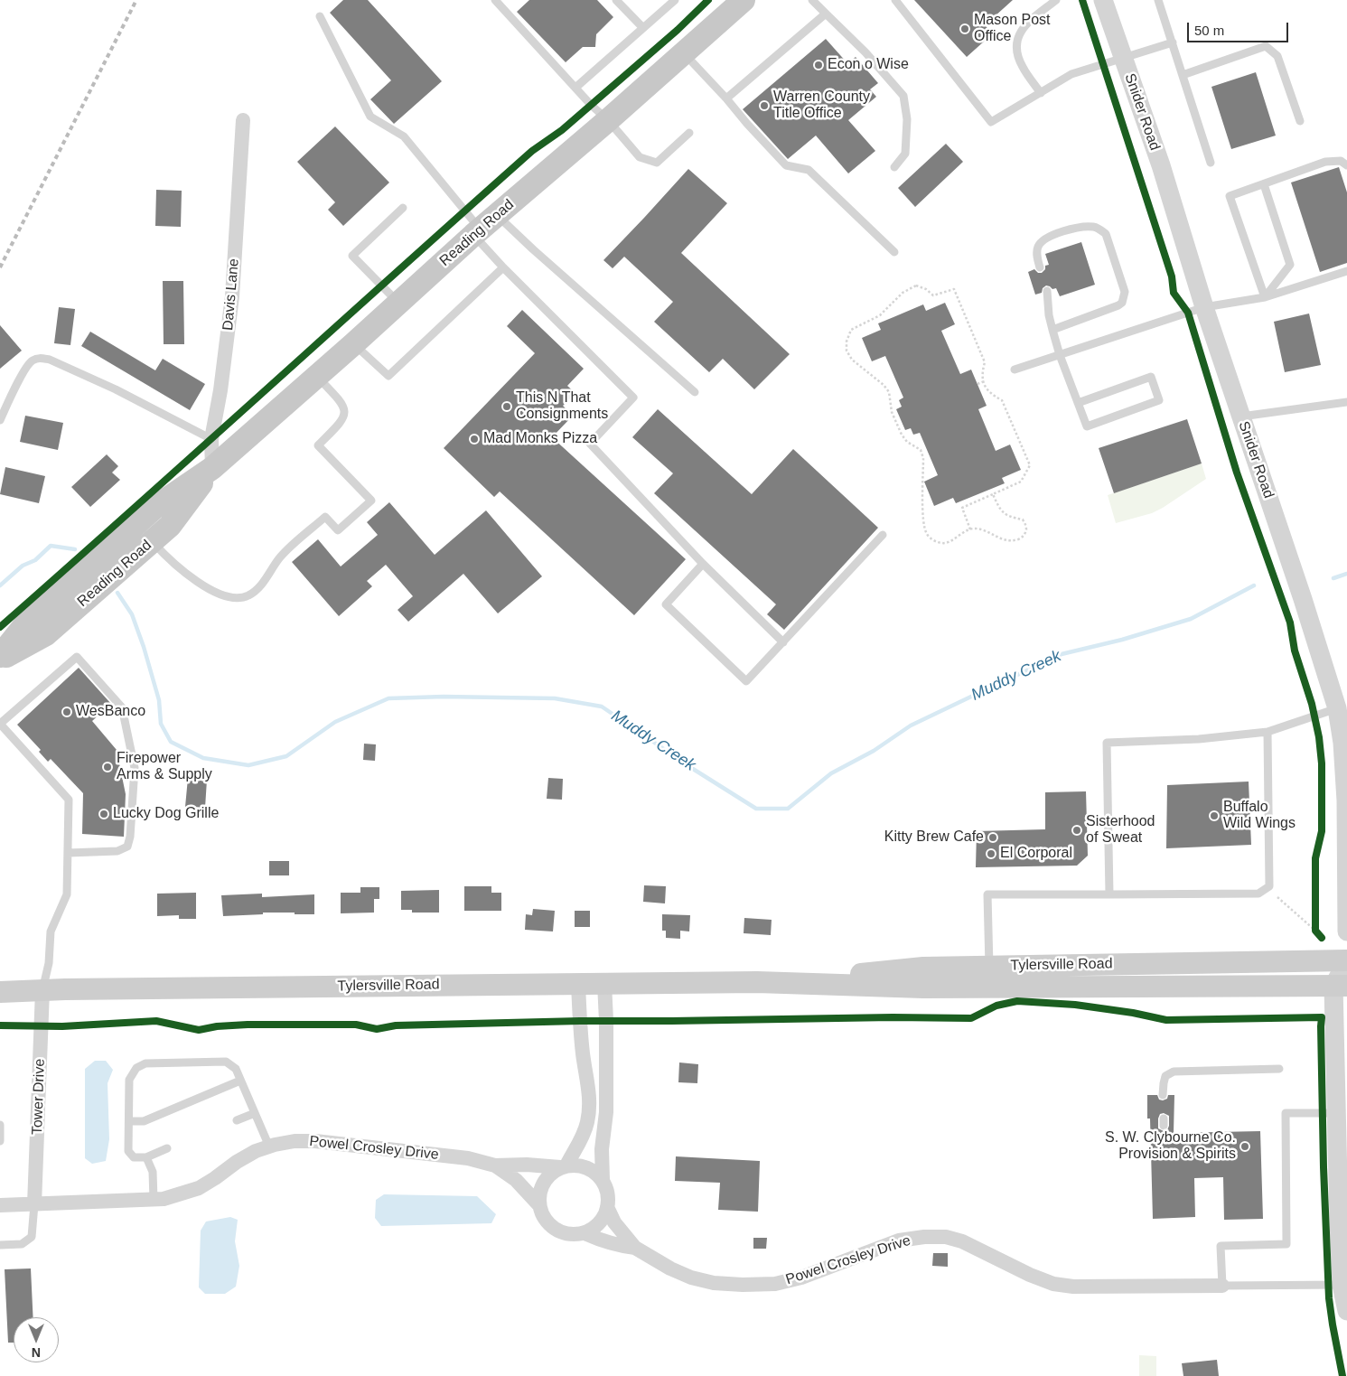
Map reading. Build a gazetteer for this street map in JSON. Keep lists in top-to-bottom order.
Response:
{
  "streets": {
    "main road": ["Reading Road", "Tylersville Road"],
    "street": [
      "Snider Road",
      "Davis Lane",
      "Tower Drive",
      "Powel Crosley Drive"
    ]
  },
  "crossings": [
    ["Reading Road", "Davis Lane"],
    ["Tylersville Road", "Tower Drive"],
    ["Tower Drive", "Powel Crosley Drive"]
  ],
  "water": ["Muddy Creek"],
  "places": [
    "Mason Post Office",
    "Econ o Wise",
    "Warren County Title Office",
    "This N That Consignments",
    "Mad Monks Pizza",
    "WesBanco",
    "Firepower Arms & Supply",
    "Lucky Dog Grille",
    "Buffalo Wild Wings",
    "Sisterhood of Sweat",
    "Kitty Brew Cafe",
    "El Corporal",
    "S. W. Clybourne Co. Provision & Spirits"
  ],
  "scale_bar": "50 m",
  "north": "bottom"
}
